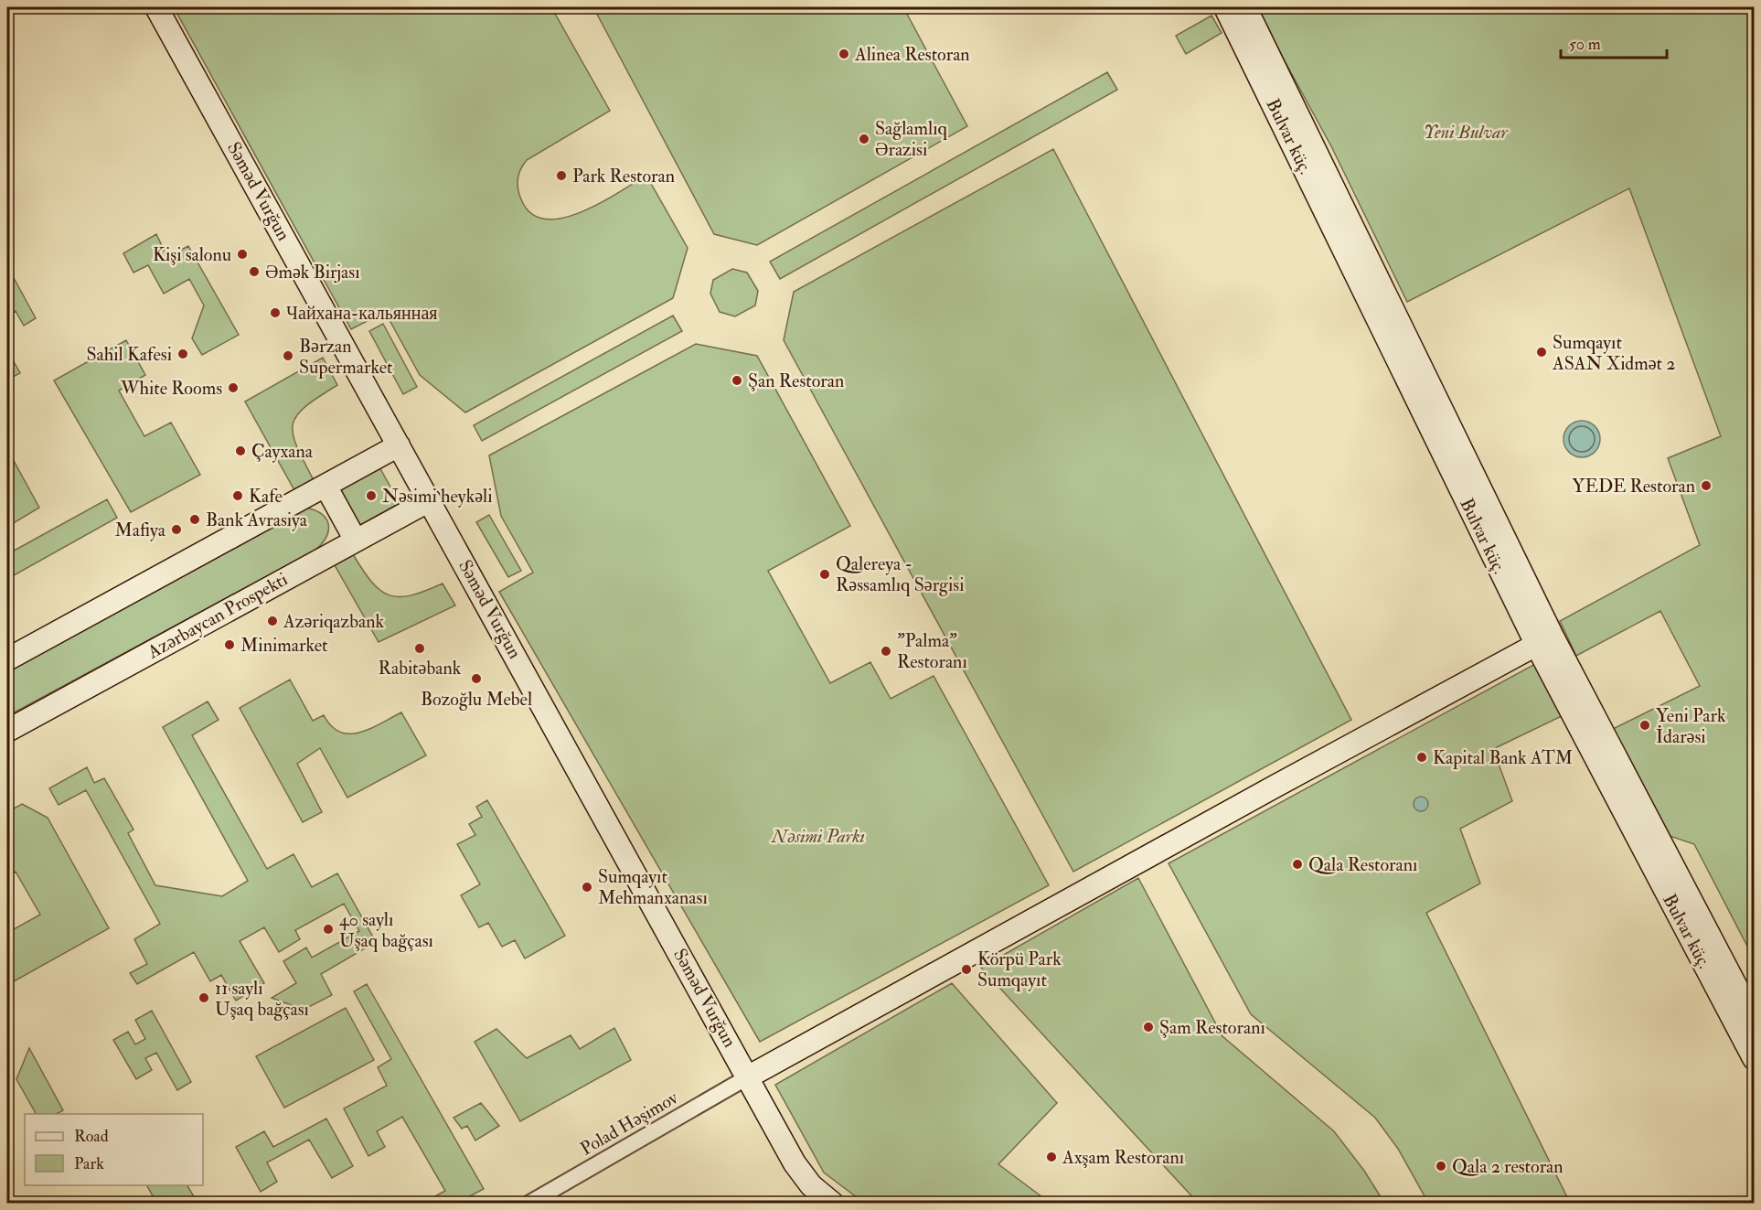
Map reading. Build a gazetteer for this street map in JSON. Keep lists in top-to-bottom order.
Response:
{
  "streets": {
    "street": [
      "Bulvar küç.",
      "Səməd Vurğun",
      "Azərbaycan Prospekti",
      "Polad Həşimov"
    ]
  },
  "crossings": [
    ["Səməd Vurğun", "Azərbaycan Prospekti"],
    ["Səməd Vurğun", "Polad Həşimov"]
  ],
  "parks": ["Yeni Bulvar", "Nəsimi Parkı"],
  "places": [
    "Alinea Restoran",
    "Sağlamlıq Ərazisi",
    "Park Restoran",
    "Kişi salonu",
    "Əmək Birjası",
    "Чайхана-кальянная",
    "Sumqayıt ASAN Xidmət 2",
    "Sahil Kafesi",
    "Bərzan Supermarket",
    "Şan Restoran",
    "White Rooms",
    "Çayxana",
    "YEDE Restoran",
    "Kafe",
    "Nəsimi heykəli",
    "Bank Avrasiya",
    "Mafiya",
    "Qalereya - Rəssamlıq Sərgisi",
    "Azəriqazbank",
    "Minimarket",
    "Rabitəbank",
    "\"Palma\" Restoranı",
    "Bozoğlu Mebel",
    "Yeni Park İdarəsi",
    "Kapital Bank ATM",
    "Qala Restoranı",
    "Sumqayıt Mehmanxanası",
    "40 saylı Uşaq bağçası",
    "Körpü Park Sumqayıt",
    "11 saylı Uşaq bağçası",
    "Şam Restoranı",
    "Axşam Restoranı",
    "Qala 2 restoran"
  ],
  "legend": ["Road", "Park"],
  "scale_bar": "50 m"
}
